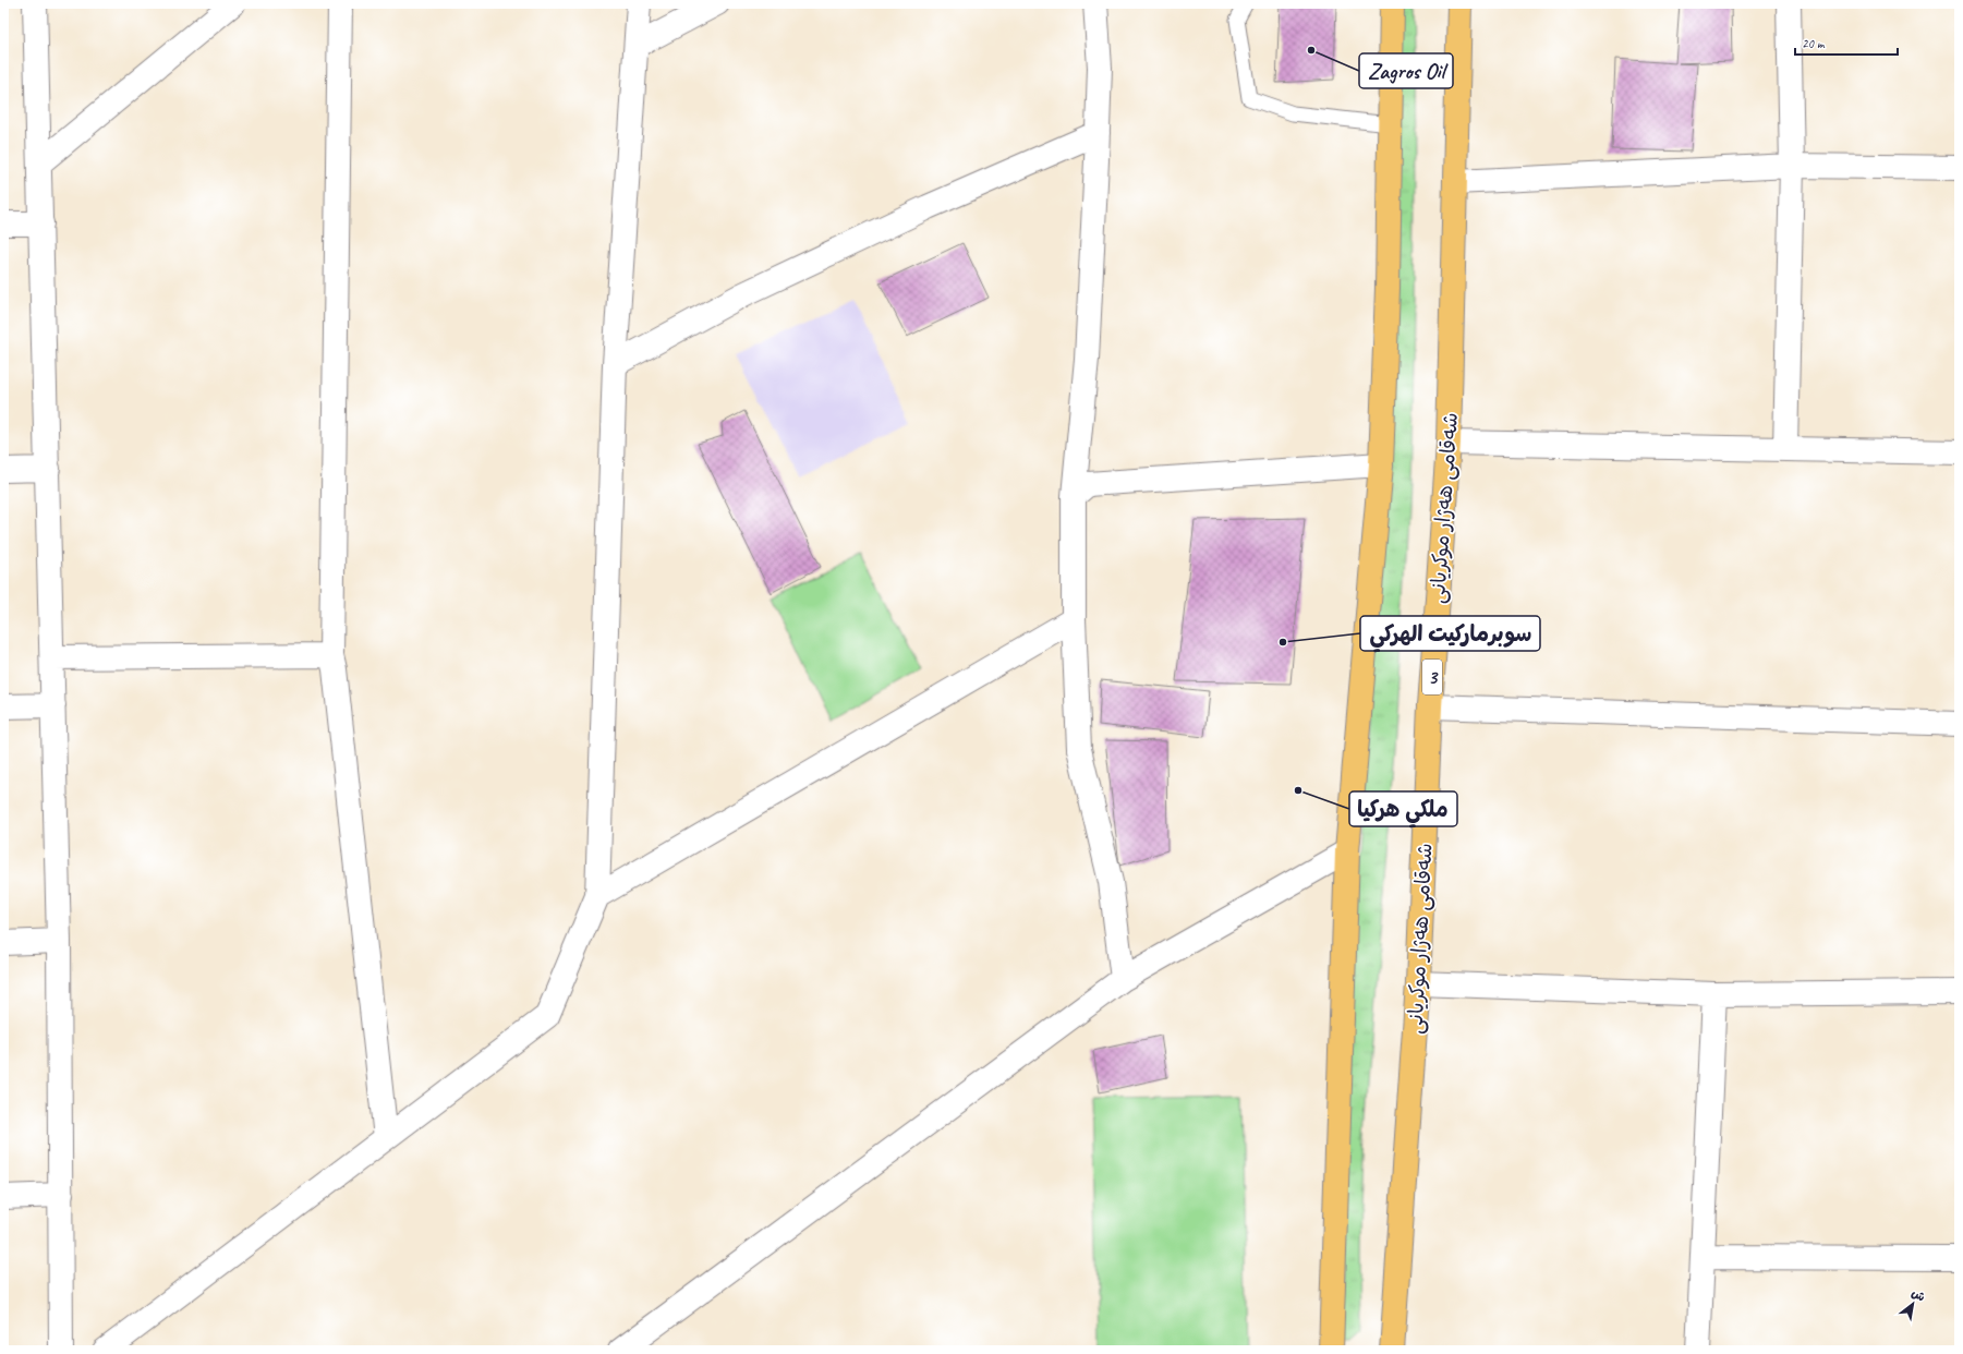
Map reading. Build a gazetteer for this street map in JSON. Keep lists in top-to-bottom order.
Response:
{
  "streets": {
    "highway": ["شەقامی ھەژار موکریانی", "3"]
  },
  "places": ["Zagros Oil", "سوبرماركيت الهركي", "ملكي هركيا"],
  "scale_bar": "20 m",
  "north": "top right"
}
